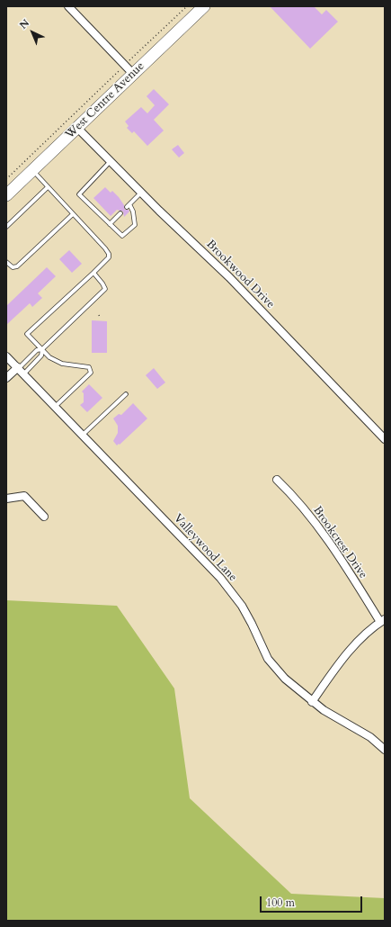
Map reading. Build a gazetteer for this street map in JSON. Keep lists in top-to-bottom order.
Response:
{
  "streets": {
    "main road": ["West Centre Avenue"],
    "street": ["Brookwood Drive", "Brookcrest Drive", "Valleywood Lane"]
  },
  "crossings": [
    ["West Centre Avenue", "Brookwood Drive"]
  ],
  "scale_bar": "100 m",
  "north": "top left"
}
